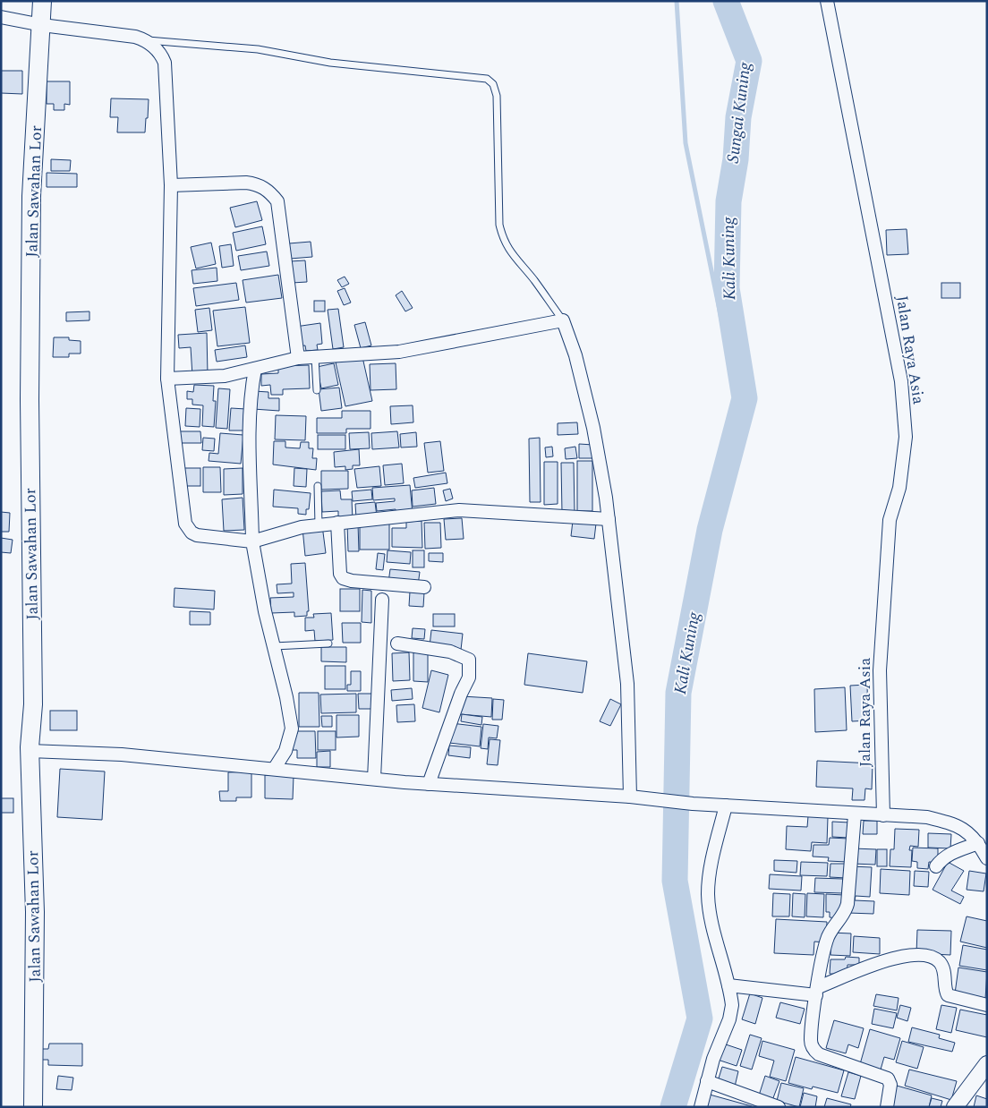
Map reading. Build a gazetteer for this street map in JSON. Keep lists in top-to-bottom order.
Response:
{
  "streets": {
    "main road": ["Jalan Sawahan Lor"],
    "street": ["Jalan Raya Asia"]
  },
  "water": ["Sungai Kuning", "Kali Kuning"]
}
